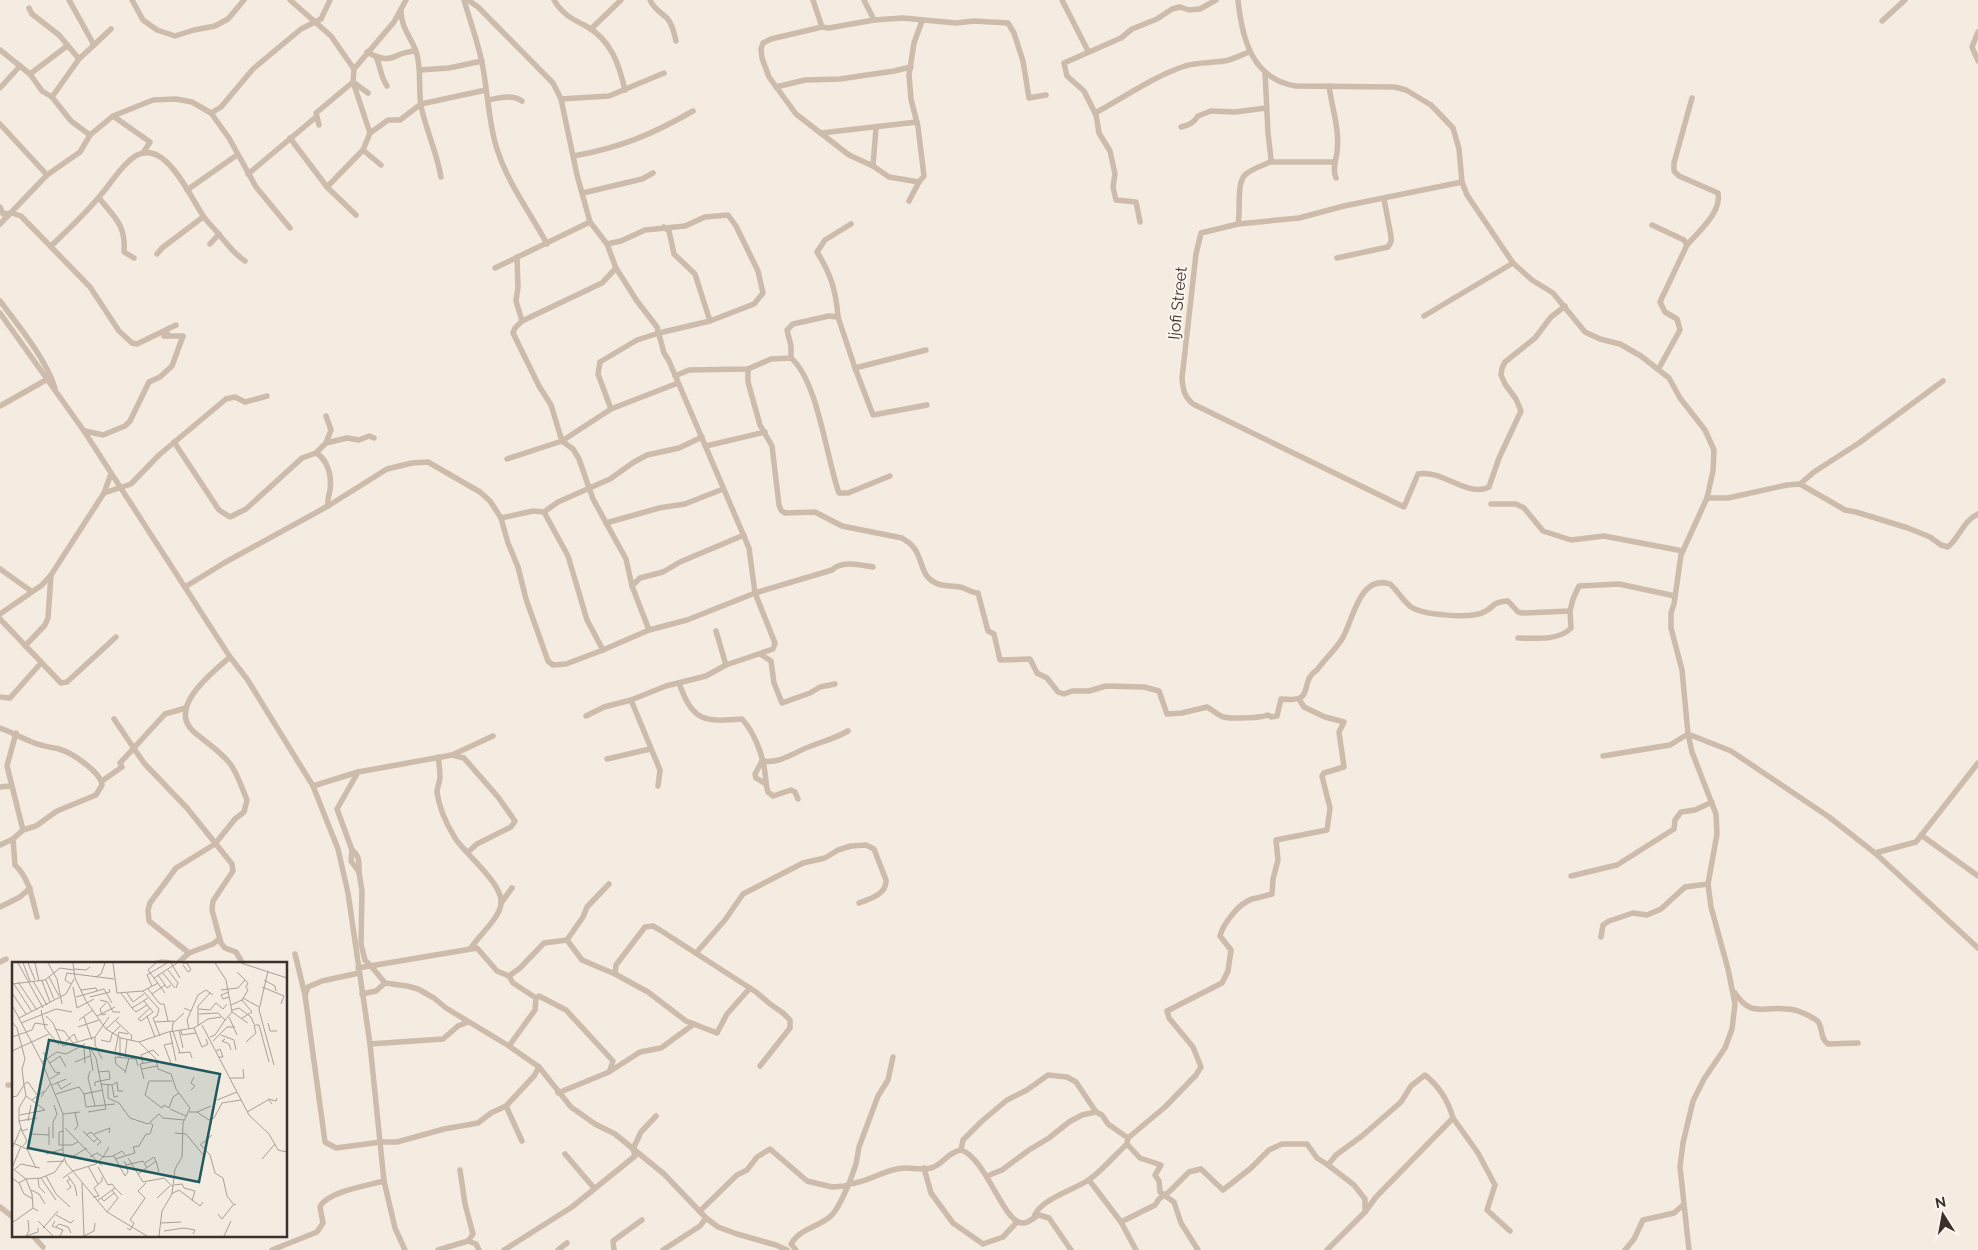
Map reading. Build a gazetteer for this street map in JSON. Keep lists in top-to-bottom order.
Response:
{
  "streets": {
    "street": ["Ijofi Street"]
  },
  "north": "top"
}
